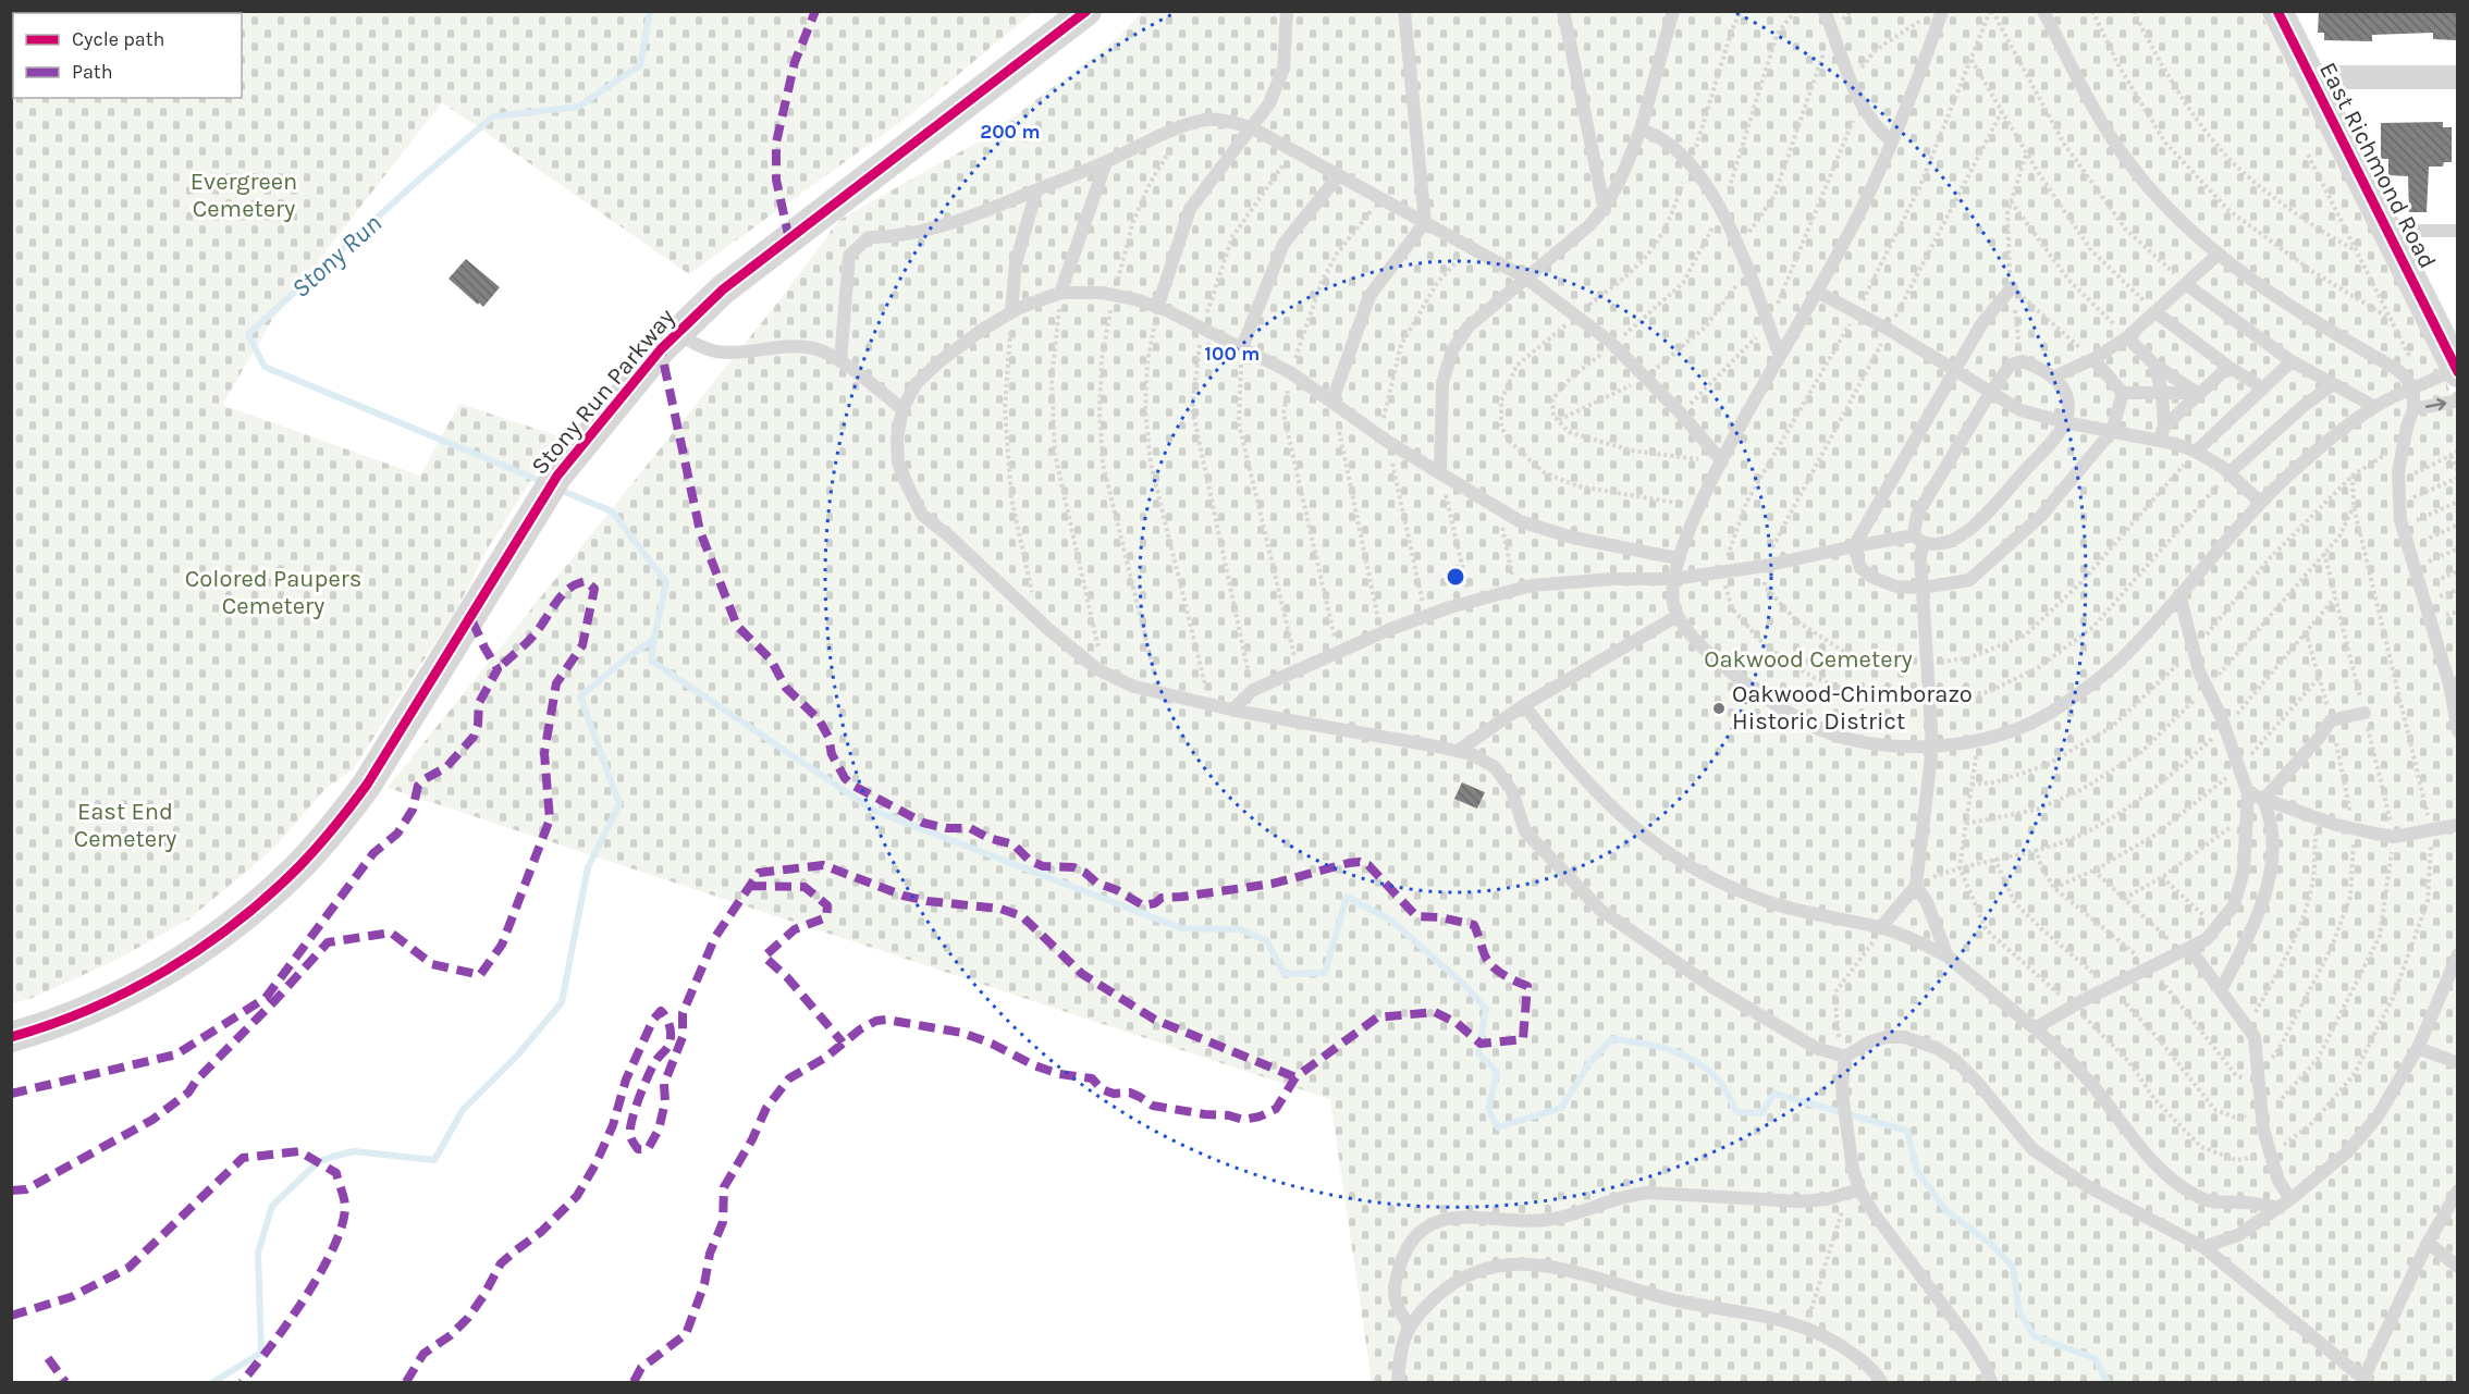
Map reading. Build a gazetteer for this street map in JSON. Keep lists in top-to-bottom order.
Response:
{
  "streets": {
    "street": ["East Richmond Road", "Stony Run Parkway"]
  },
  "water": ["Stony Run"],
  "parks": [
    "Evergreen Cemetery",
    "Colored Paupers Cemetery",
    "Oakwood Cemetery",
    "East End Cemetery"
  ],
  "places": ["Oakwood-Chimborazo Historic District"],
  "legend": ["Cycle path", "Path"],
  "rings": ["200 m", "100 m"]
}
